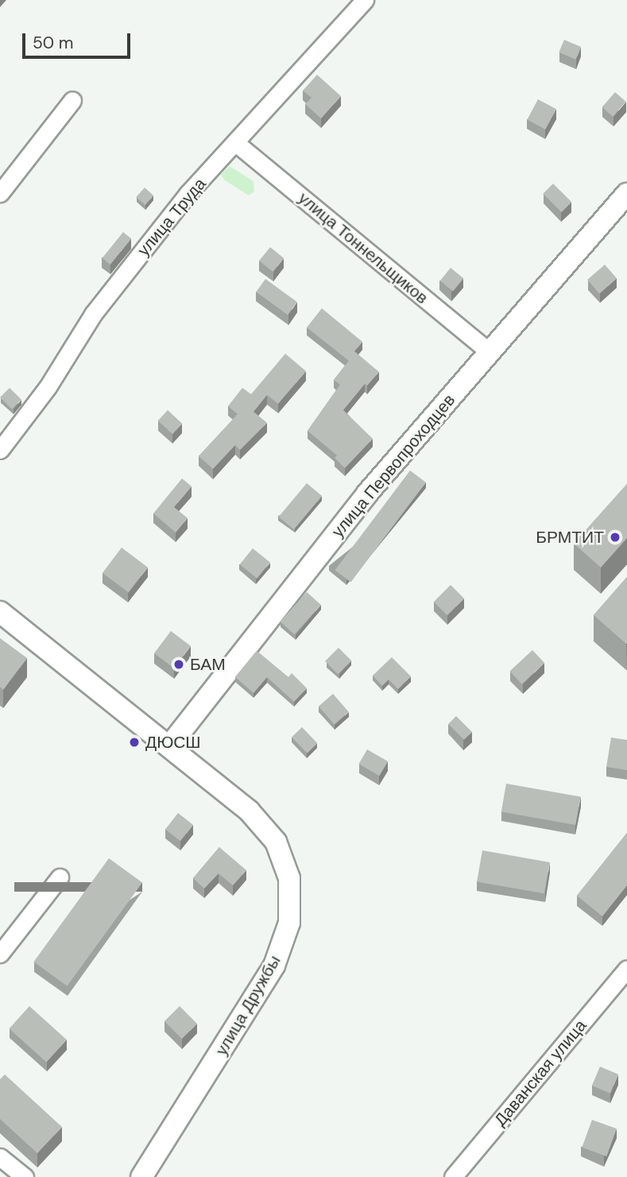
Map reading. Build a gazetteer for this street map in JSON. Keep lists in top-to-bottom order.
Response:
{
  "streets": {
    "street": [
      "улица Труда",
      "улица Тоннельщиков",
      "улица Первопроходцев",
      "улица Дружбы",
      "Даванская улица"
    ]
  },
  "crossings": [
    ["улица Труда", "улица Тоннельщиков"],
    ["улица Тоннельщиков", "улица Первопроходцев"],
    ["улица Первопроходцев", "улица Дружбы"]
  ],
  "places": ["БРМТИТ", "БАМ", "ДЮСШ"],
  "scale_bar": "50 m"
}
